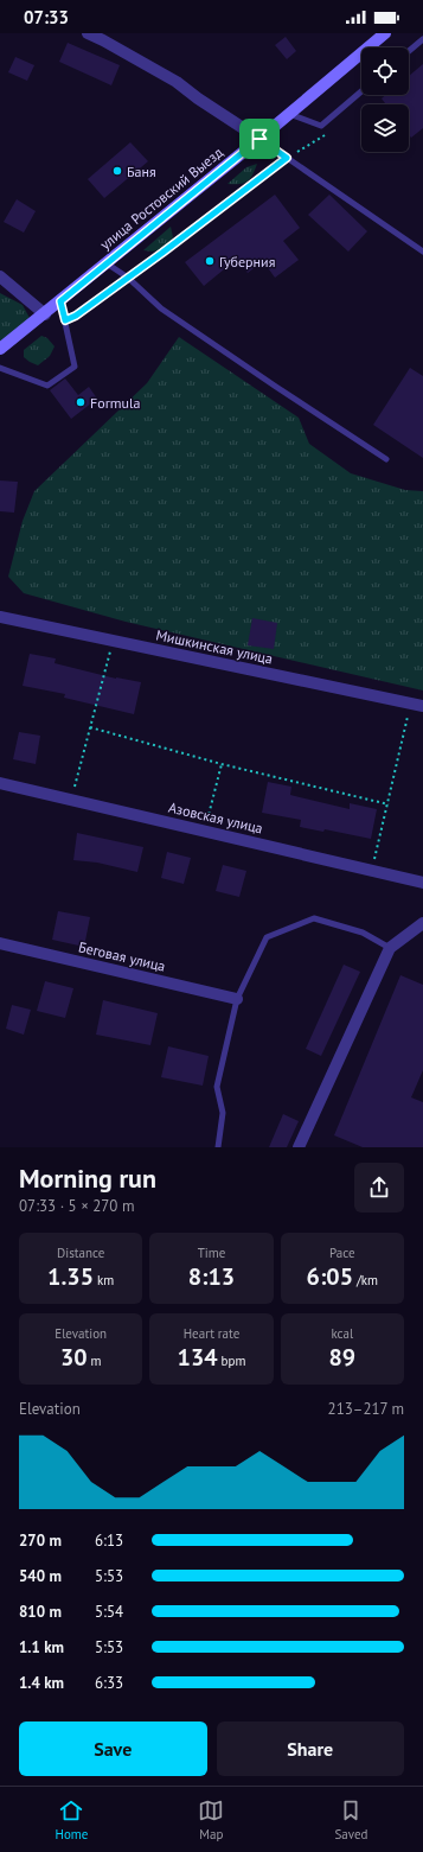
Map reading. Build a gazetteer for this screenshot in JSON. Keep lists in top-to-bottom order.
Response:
{
  "streets": {
    "main road": ["улица Ростовский Выезд"],
    "street": ["Мишкинская улица", "Азовская улица", "Беговая улица"]
  },
  "places": ["Баня", "Губерния", "Formula"],
  "page": {
    "status": "07:33",
    "heading": ["Morning run", "07:33 · 5 × 270 m"],
    "stats": [
      ["Distance", "1.35 km"],
      ["Time", "8:13"],
      ["Pace", "6:05 /km"],
      ["Elevation", "30 m"],
      ["Heart rate", "134 bpm"],
      ["kcal", "89"]
    ],
    "chart": ["Elevation", "213–217 m"],
    "list": [
      {
        "name": "270 m",
        "note": "6:13"
      },
      {
        "name": "540 m",
        "note": "5:53"
      },
      {
        "name": "810 m",
        "note": "5:54"
      },
      {
        "name": "1.1 km",
        "note": "5:53"
      },
      {
        "name": "1.4 km",
        "note": "6:33"
      }
    ],
    "buttons": ["Save", "Share"],
    "tabs": ["Home", "Map", "Saved"]
  }
}
